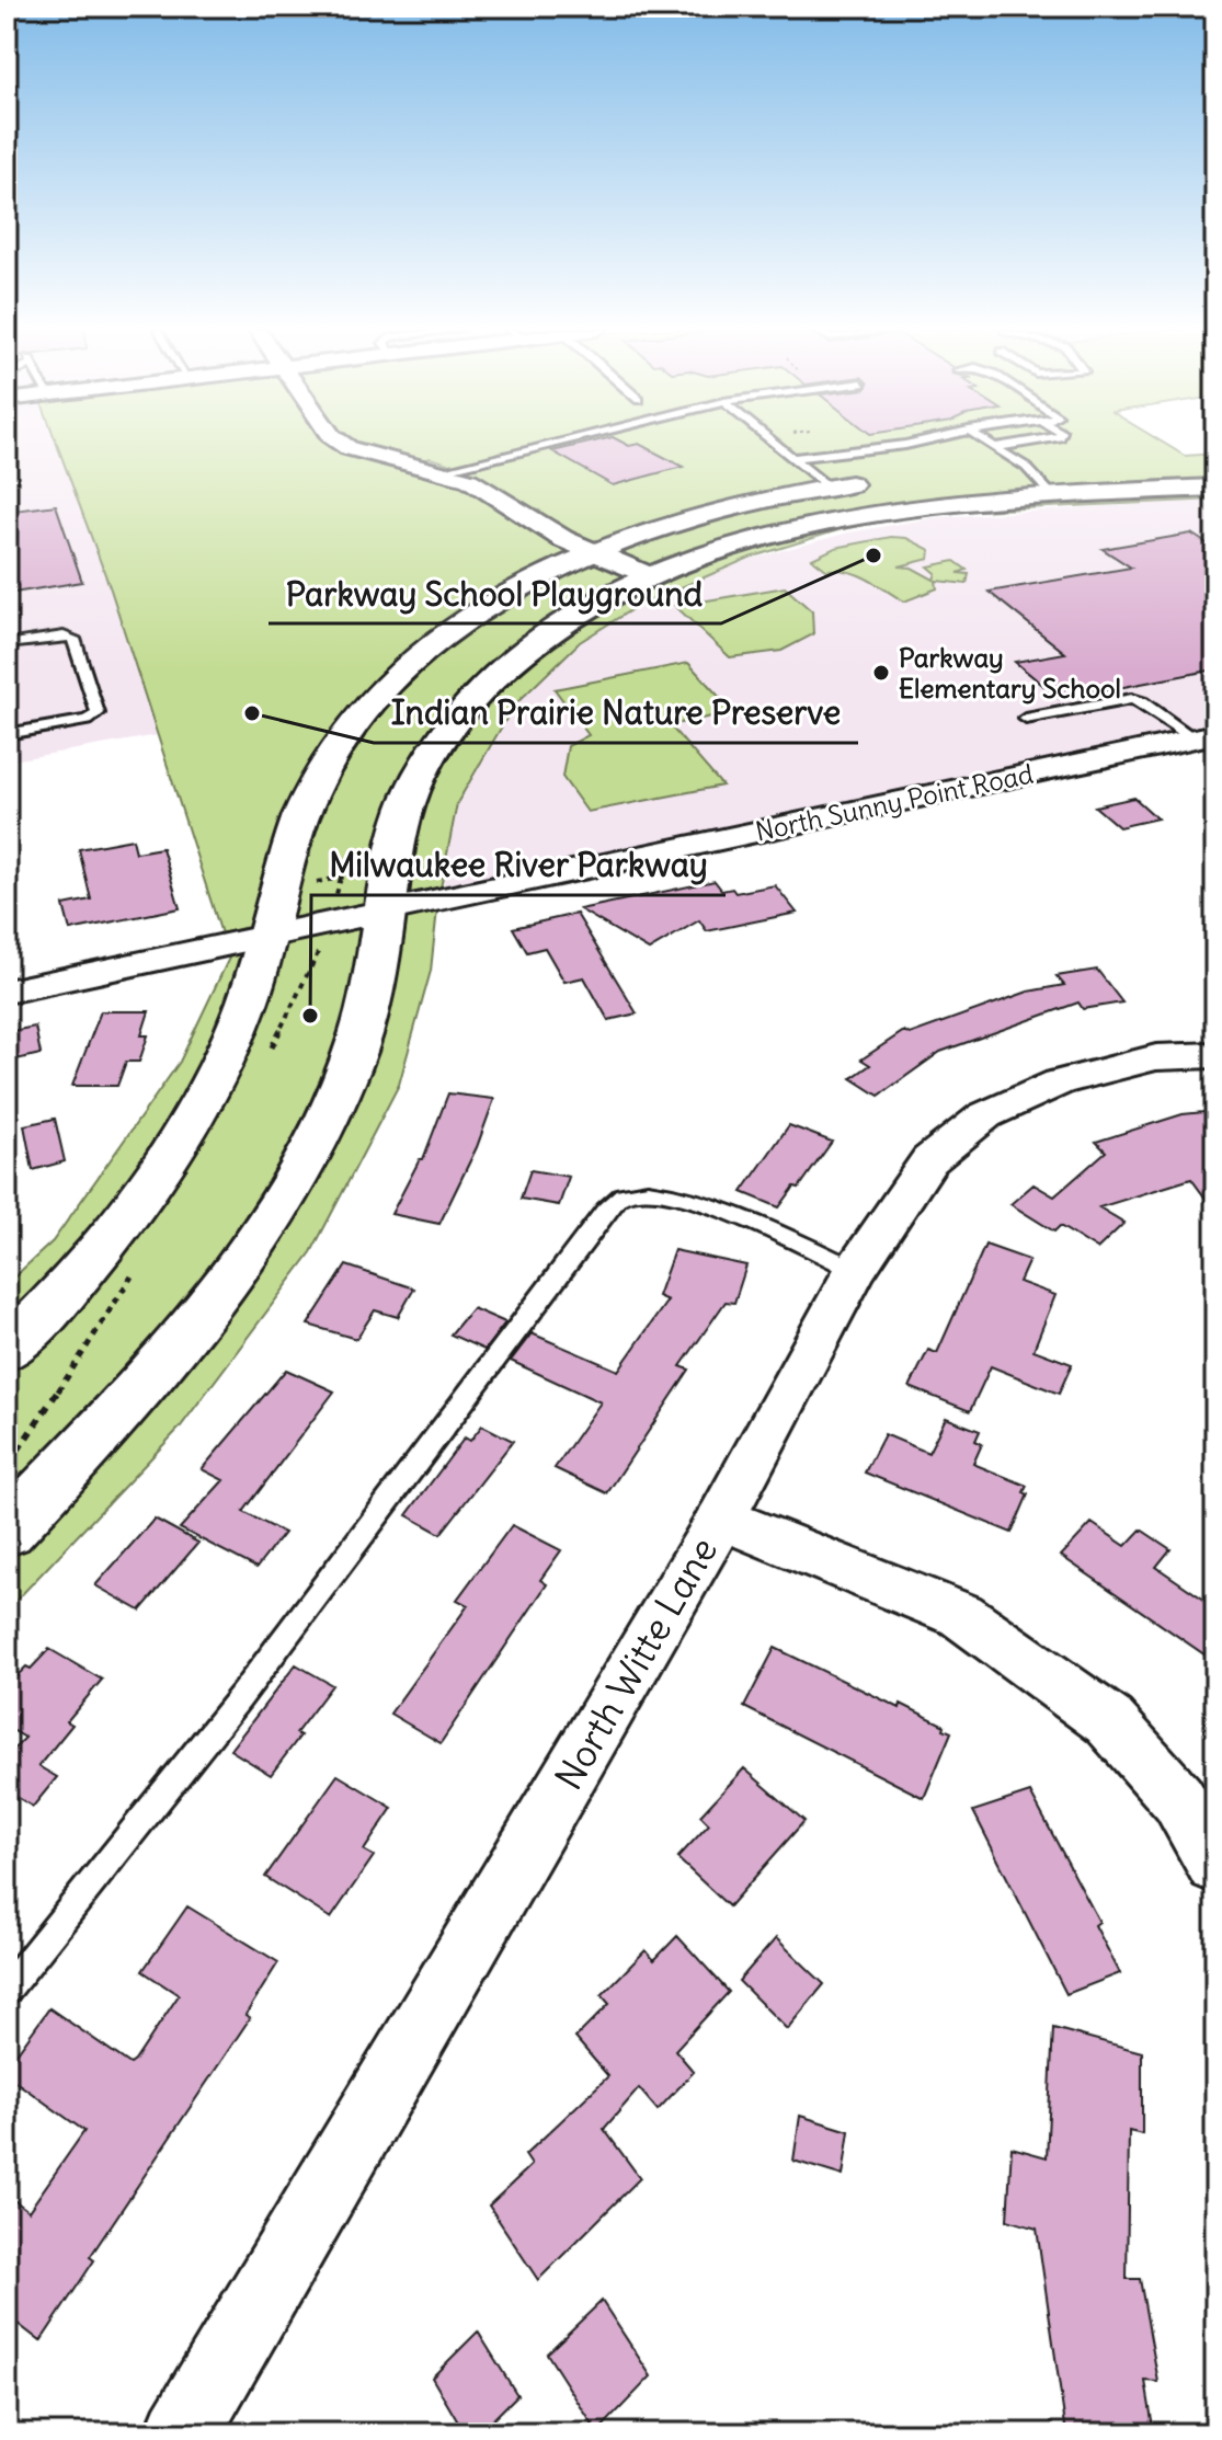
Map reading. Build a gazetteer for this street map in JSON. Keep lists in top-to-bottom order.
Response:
{
  "streets": {
    "street": ["North Sunny Point Road", "North Witte Lane"]
  },
  "places": [
    "Parkway School Playground",
    "Parkway Elementary School",
    "Indian Prairie Nature Preserve",
    "Milwaukee River Parkway"
  ]
}
